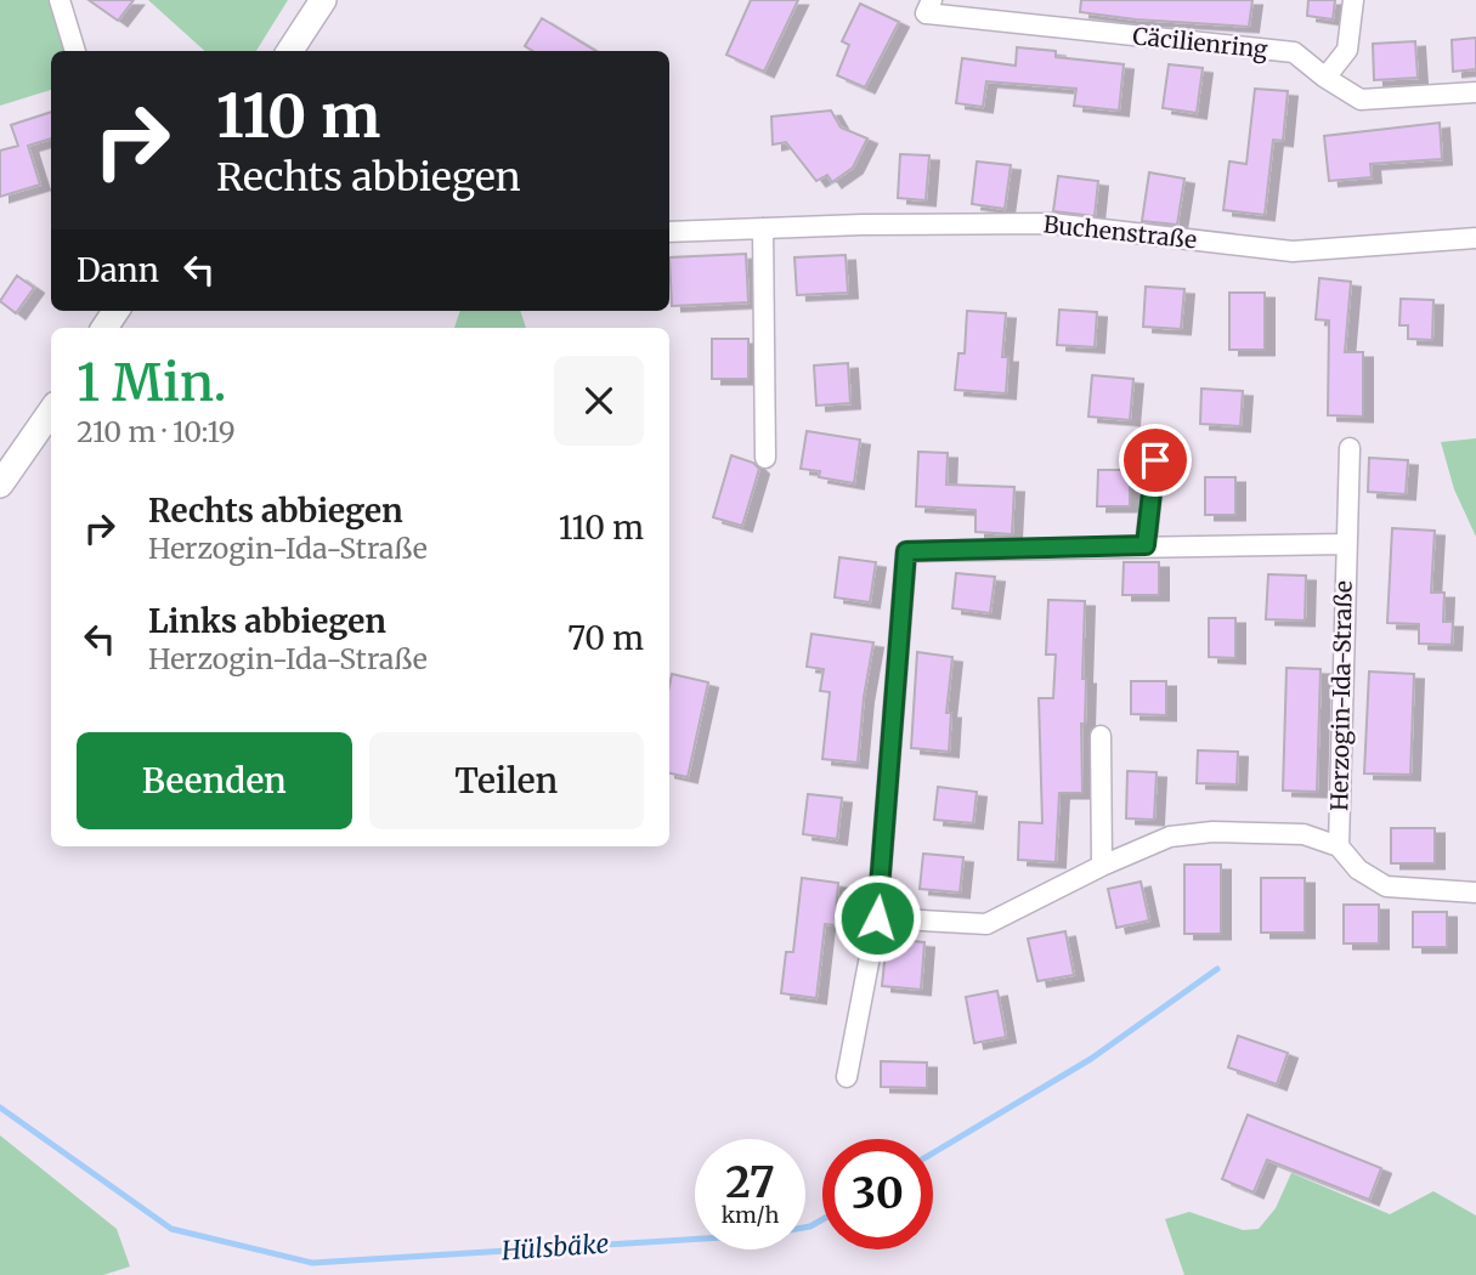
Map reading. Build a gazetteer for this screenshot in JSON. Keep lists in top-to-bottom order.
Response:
{
  "streets": {
    "street": ["Cäcilienring", "Buchenstraße", "Herzogin-Ida-Straße"]
  },
  "water": ["Hülsbäke"],
  "page": {
    "turn": ["110 m", "Rechts abbiegen"],
    "then": "Dann",
    "heading": ["1 Min.", "210 m · 10:19"],
    "list": [
      {
        "name": "Rechts abbiegen",
        "note": "Herzogin-Ida-Straße",
        "value": "110 m"
      },
      {
        "name": "Links abbiegen",
        "note": "Herzogin-Ida-Straße",
        "value": "70 m"
      }
    ],
    "buttons": ["Beenden", "Teilen"],
    "speed": "27 km/h",
    "limit": "30"
  }
}
